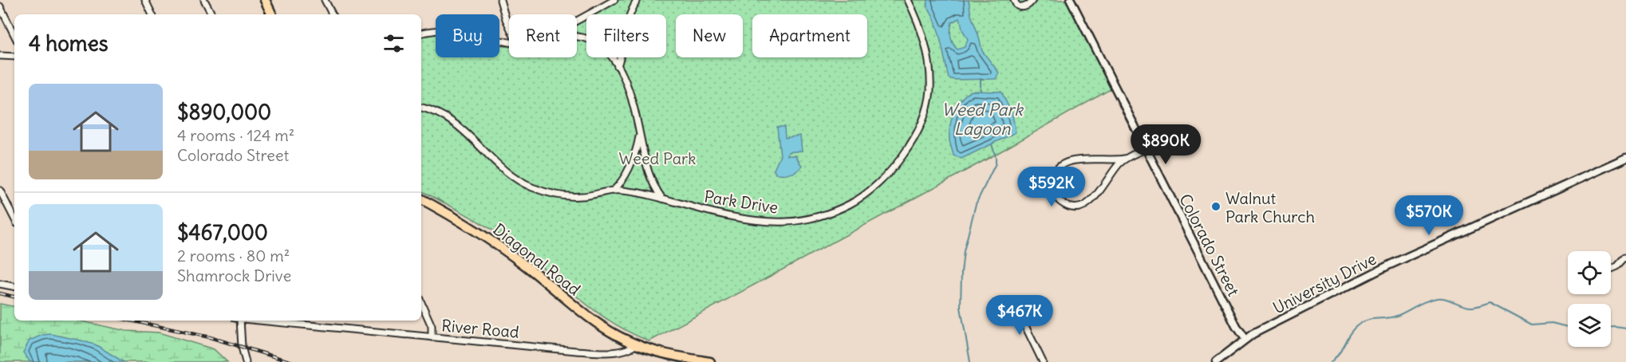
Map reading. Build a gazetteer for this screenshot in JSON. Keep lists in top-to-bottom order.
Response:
{
  "streets": {
    "main road": ["Diagonal Road"],
    "street": [
      "Park Drive",
      "Colorado Street",
      "University Drive",
      "River Road"
    ]
  },
  "crossings": [
    ["Colorado Street", "University Drive"],
    ["Diagonal Road", "River Road"]
  ],
  "water": ["Weed Park Lagoon"],
  "parks": ["Weed Park"],
  "places": ["Walnut Park Church"],
  "page": {
    "chip": [
      "Buy",
      "Rent",
      "Filters",
      "New",
      "Apartment"
    ],
    "heading": "4 homes",
    "list": [
      {
        "name": "$890,000",
        "note": "4 rooms · 124 m² · Colorado Street"
      },
      {
        "name": "$467,000",
        "note": "2 rooms · 80 m² · Shamrock Drive"
      }
    ],
    "price": [
      "$890K",
      "$592K",
      "$570K",
      "$467K"
    ]
  }
}
